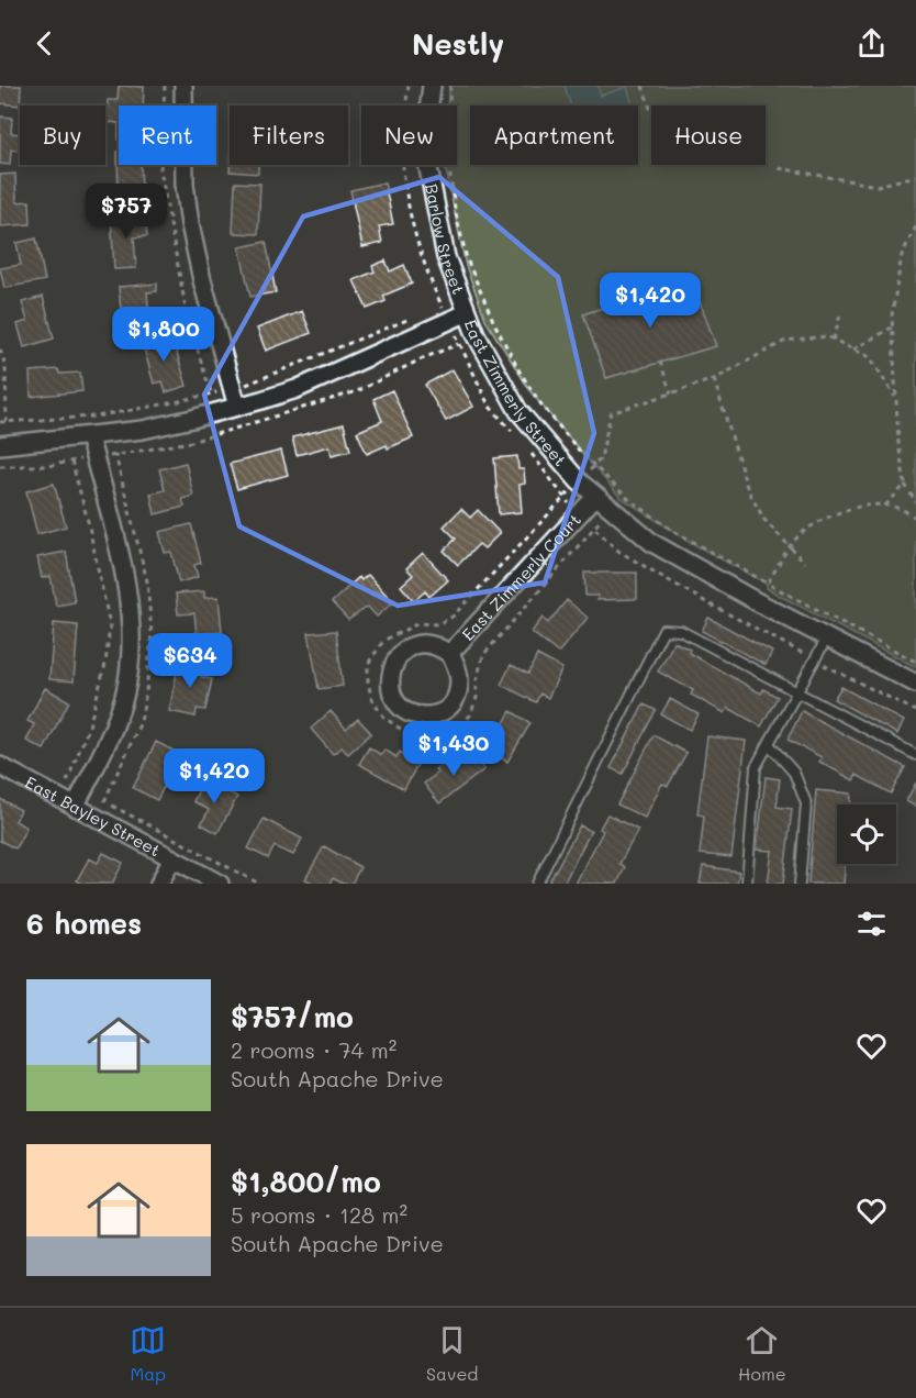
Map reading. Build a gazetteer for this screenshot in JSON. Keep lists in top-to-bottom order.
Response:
{
  "streets": {
    "street": [
      "Barlow Street",
      "East Zimmerly Street",
      "East Zimmerly Court",
      "East Bayley Street"
    ]
  },
  "crossings": [
    ["Barlow Street", "East Zimmerly Street"],
    ["East Zimmerly Street", "East Zimmerly Court"]
  ],
  "page": {
    "header": "Nestly",
    "chip": [
      "Buy",
      "Rent",
      "Filters",
      "New",
      "Apartment",
      "House"
    ],
    "price": [
      "$757",
      "$1,420",
      "$1,800",
      "$634",
      "$1,430",
      "$1,420"
    ],
    "heading": "6 homes",
    "list": [
      {
        "name": "$757/mo",
        "note": "2 rooms · 74 m² · South Apache Drive"
      },
      {
        "name": "$1,800/mo",
        "note": "5 rooms · 128 m² · South Apache Drive"
      }
    ],
    "tabs": ["Map", "Saved", "Home"]
  }
}
